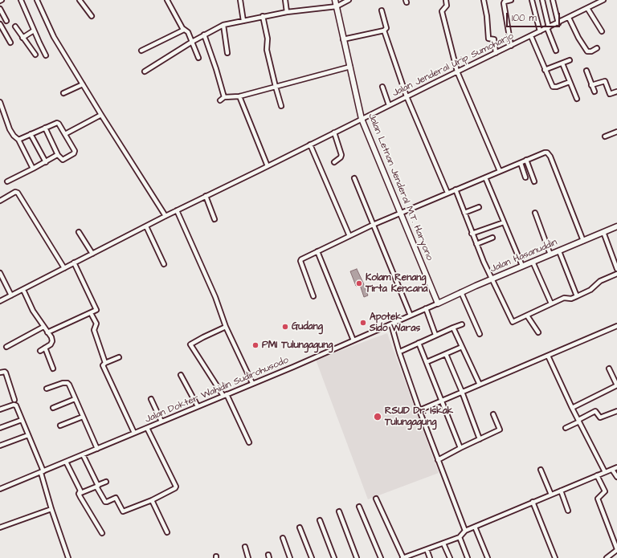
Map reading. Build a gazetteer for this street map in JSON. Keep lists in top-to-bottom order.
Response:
{
  "streets": {
    "main road": ["Jalan Letnan Jenderal M.T. Haryono", "Jalan Hasanuddin"],
    "street": ["Jalan Jenderal Urip Sumoharjo", "Jalan Dokter Wahidin Sudirohusodo"]
  },
  "crossings": [
    ["Jalan Jenderal Urip Sumoharjo", "Jalan Letnan Jenderal M.T. Haryono"],
    ["Jalan Letnan Jenderal M.T. Haryono", "Jalan Hasanuddin"],
    ["Jalan Letnan Jenderal M.T. Haryono", "Jalan Dokter Wahidin Sudirohusodo"],
    ["Jalan Hasanuddin", "Jalan Dokter Wahidin Sudirohusodo"]
  ],
  "places": [
    "Kolam Renang Tirta Kencana",
    "Apotek Sido Waras",
    "Gudang",
    "PMI Tulungagung",
    "RSUD Dr. Iskak Tulungagung"
  ],
  "scale_bar": "100 m"
}
